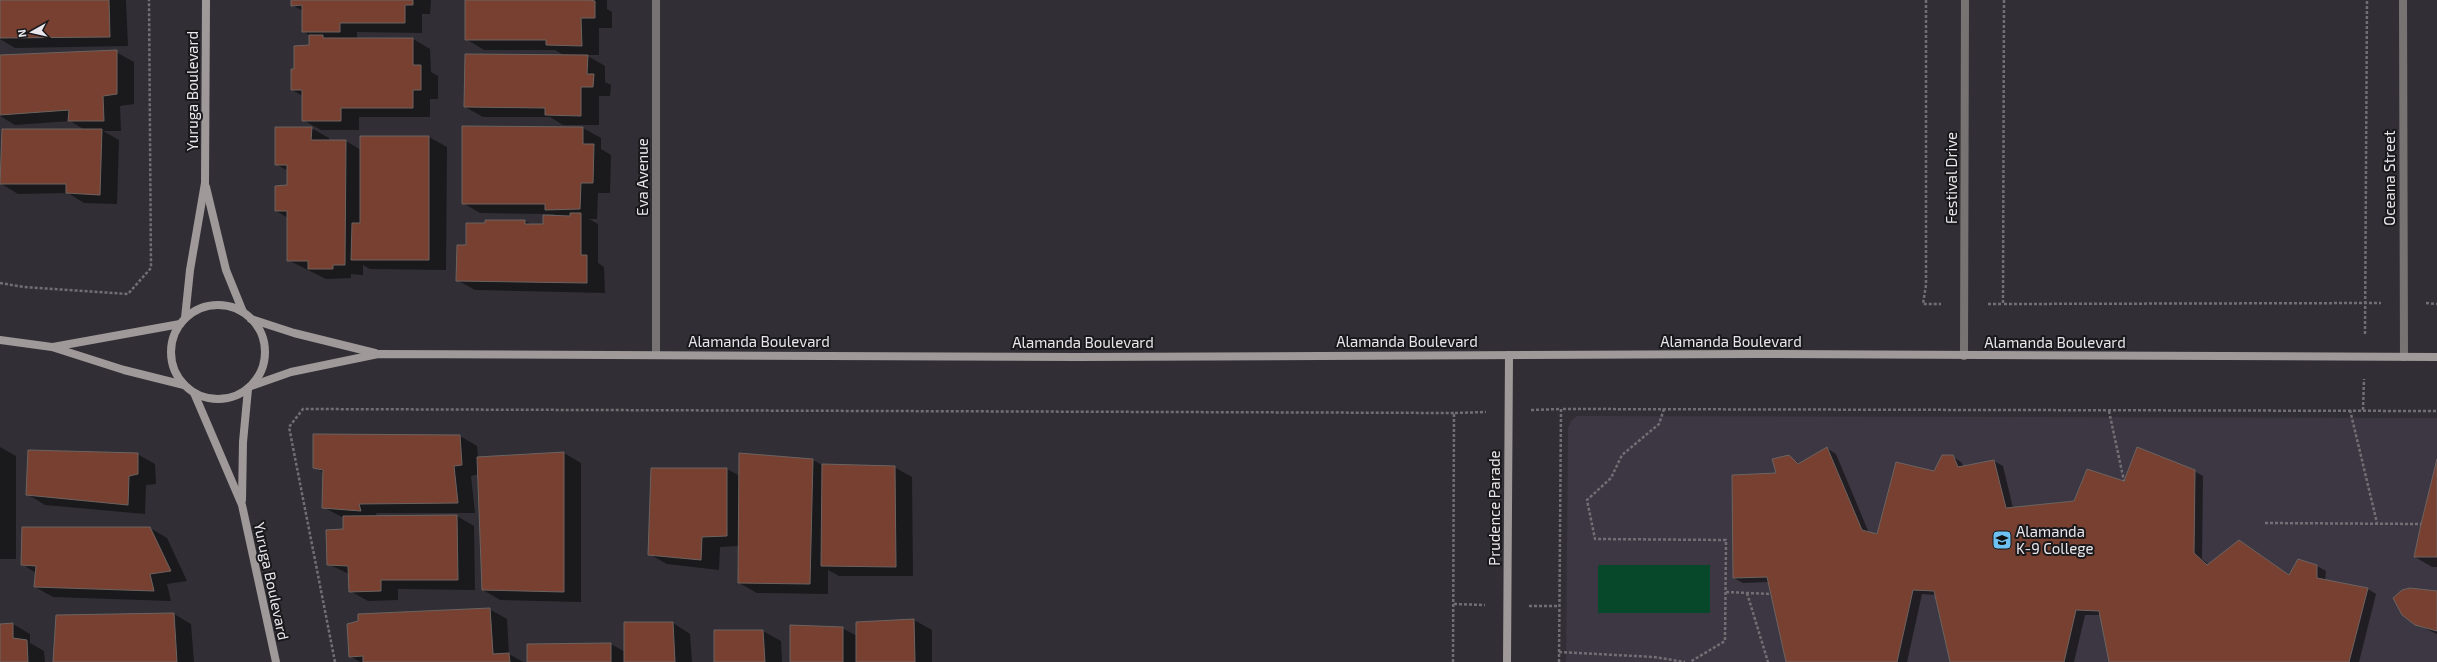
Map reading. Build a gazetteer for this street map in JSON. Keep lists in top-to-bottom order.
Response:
{
  "streets": {
    "street": [
      "Yuruga Boulevard",
      "Eva Avenue",
      "Festival Drive",
      "Oceana Street",
      "Alamanda Boulevard",
      "Prudence Parade"
    ]
  },
  "crossings": [
    ["Yuruga Boulevard", "Alamanda Boulevard"],
    ["Eva Avenue", "Alamanda Boulevard"],
    ["Festival Drive", "Alamanda Boulevard"],
    ["Oceana Street", "Alamanda Boulevard"],
    ["Alamanda Boulevard", "Prudence Parade"]
  ],
  "places": {
    "school or university": ["Alamanda K-9 College"]
  },
  "north": "left"
}
